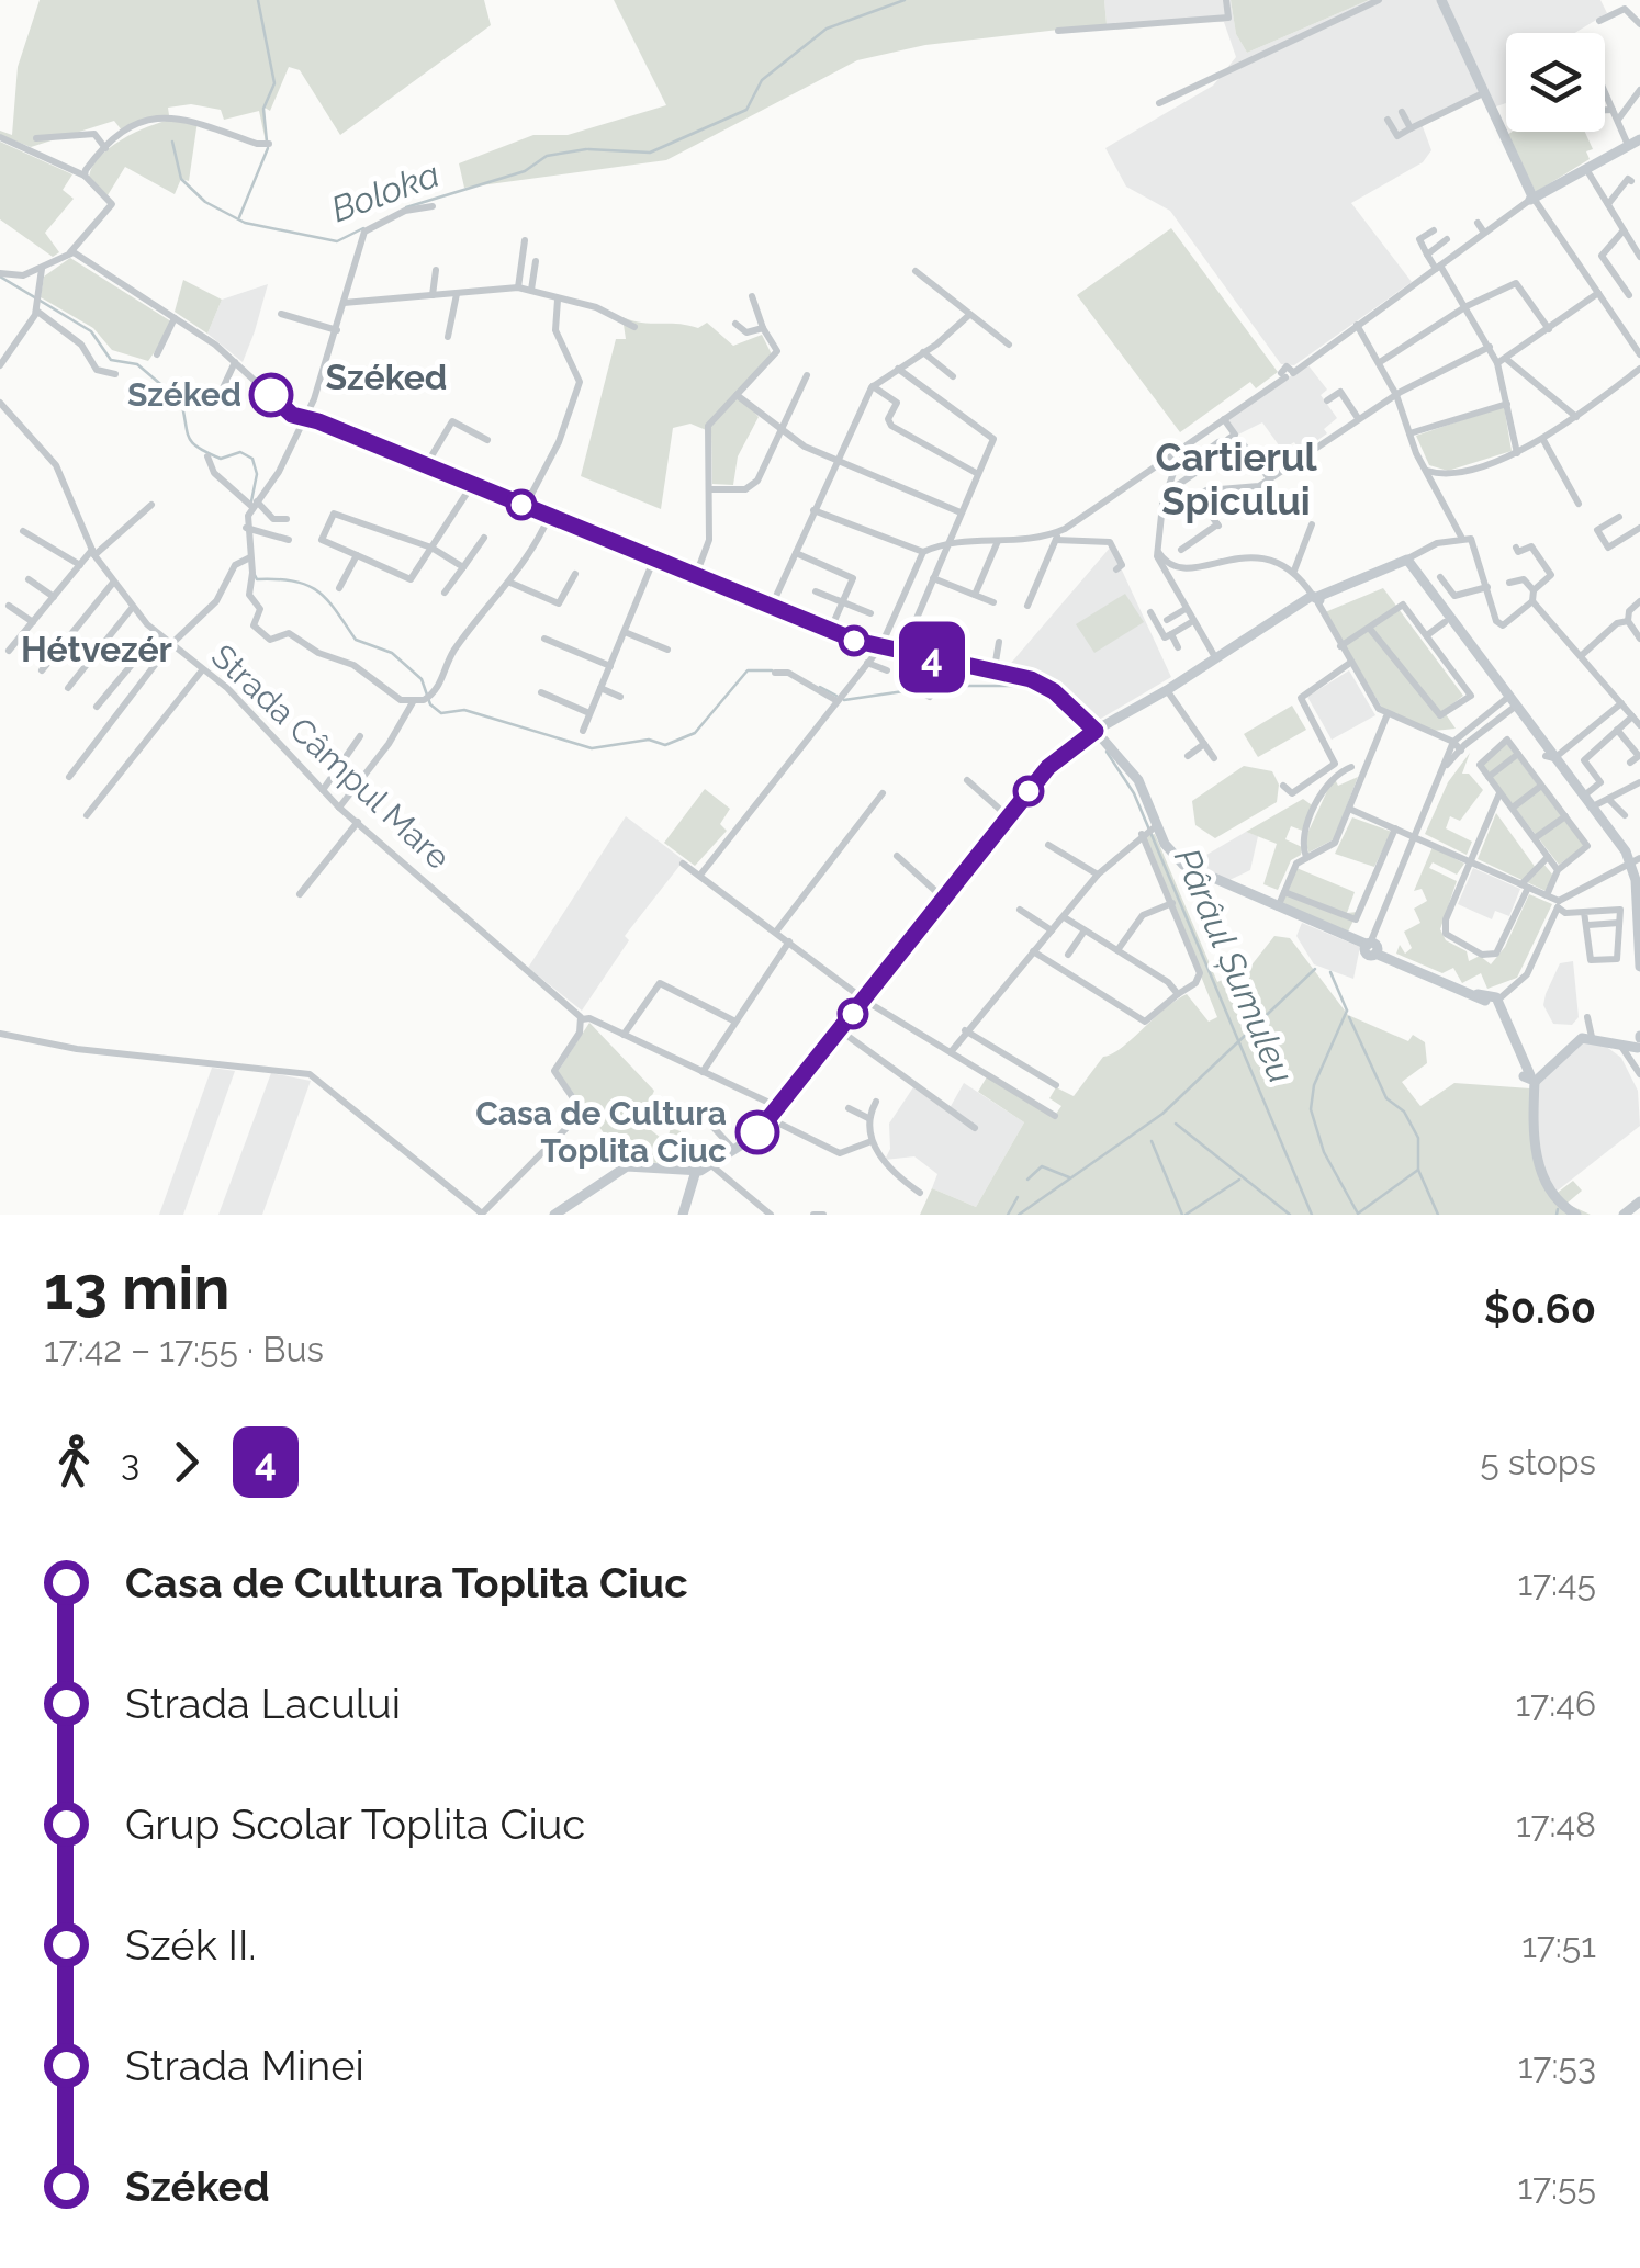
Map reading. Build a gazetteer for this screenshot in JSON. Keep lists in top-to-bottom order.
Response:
{
  "streets": {
    "street": ["Strada Câmpul Mare"]
  },
  "districts": ["Széked", "Cartierul Spicului", "Hétvezér"],
  "water": ["Boloka", "Pârâul Șumuleu"],
  "places": ["Széked", "Casa de Cultura Toplita Ciuc"],
  "lines": ["bus line 4"],
  "page": {
    "on_map": "4",
    "heading": ["13 min", "17:42 – 17:55 · Bus", "$0.60"],
    "legs": ["3", "4", "5 stops"],
    "list": [
      {
        "name": "Casa de Cultura Toplita Ciuc",
        "value": "17:45"
      },
      {
        "name": "Strada Lacului",
        "value": "17:46"
      },
      {
        "name": "Grup Scolar Toplita Ciuc",
        "value": "17:48"
      },
      {
        "name": "Szék II.",
        "value": "17:51"
      },
      {
        "name": "Strada Minei",
        "value": "17:53"
      },
      {
        "name": "Széked",
        "value": "17:55"
      }
    ]
  }
}
